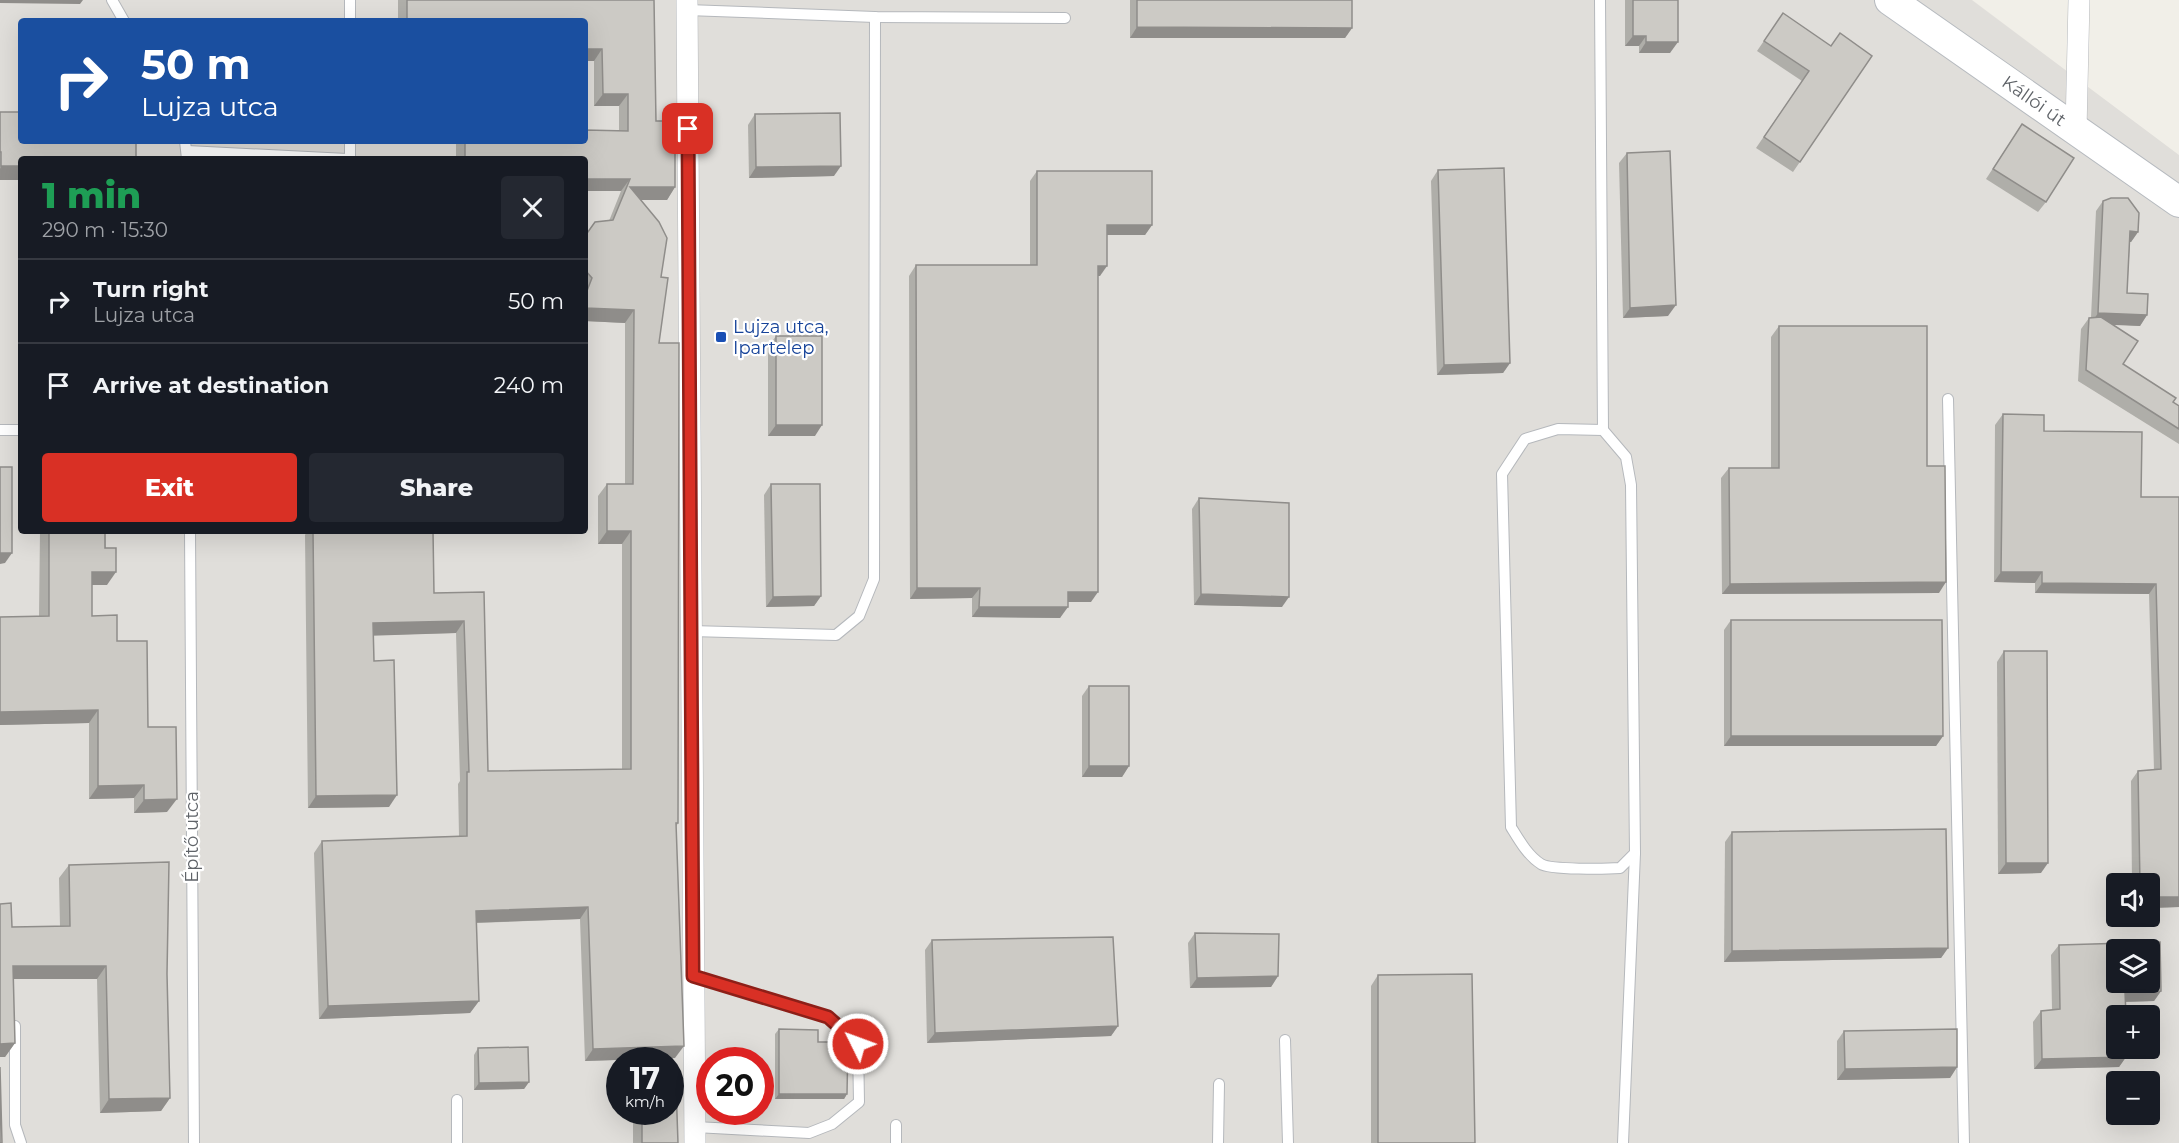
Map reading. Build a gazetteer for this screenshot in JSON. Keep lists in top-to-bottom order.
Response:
{
  "streets": {
    "main road": ["Kállói út"],
    "lane": ["Építő utca"]
  },
  "places": {
    "transit": ["Lujza utca, Ipartelep"]
  },
  "page": {
    "turn": ["50 m", "Lujza utca"],
    "heading": ["1 min", "290 m · 15:30"],
    "list": [
      {
        "name": "Turn right",
        "note": "Lujza utca",
        "value": "50 m"
      },
      {
        "name": "Arrive at destination",
        "value": "240 m"
      }
    ],
    "buttons": ["Exit", "Share"],
    "map_buttons": ["+", "−"],
    "speed": "17 km/h",
    "limit": "20"
  }
}
